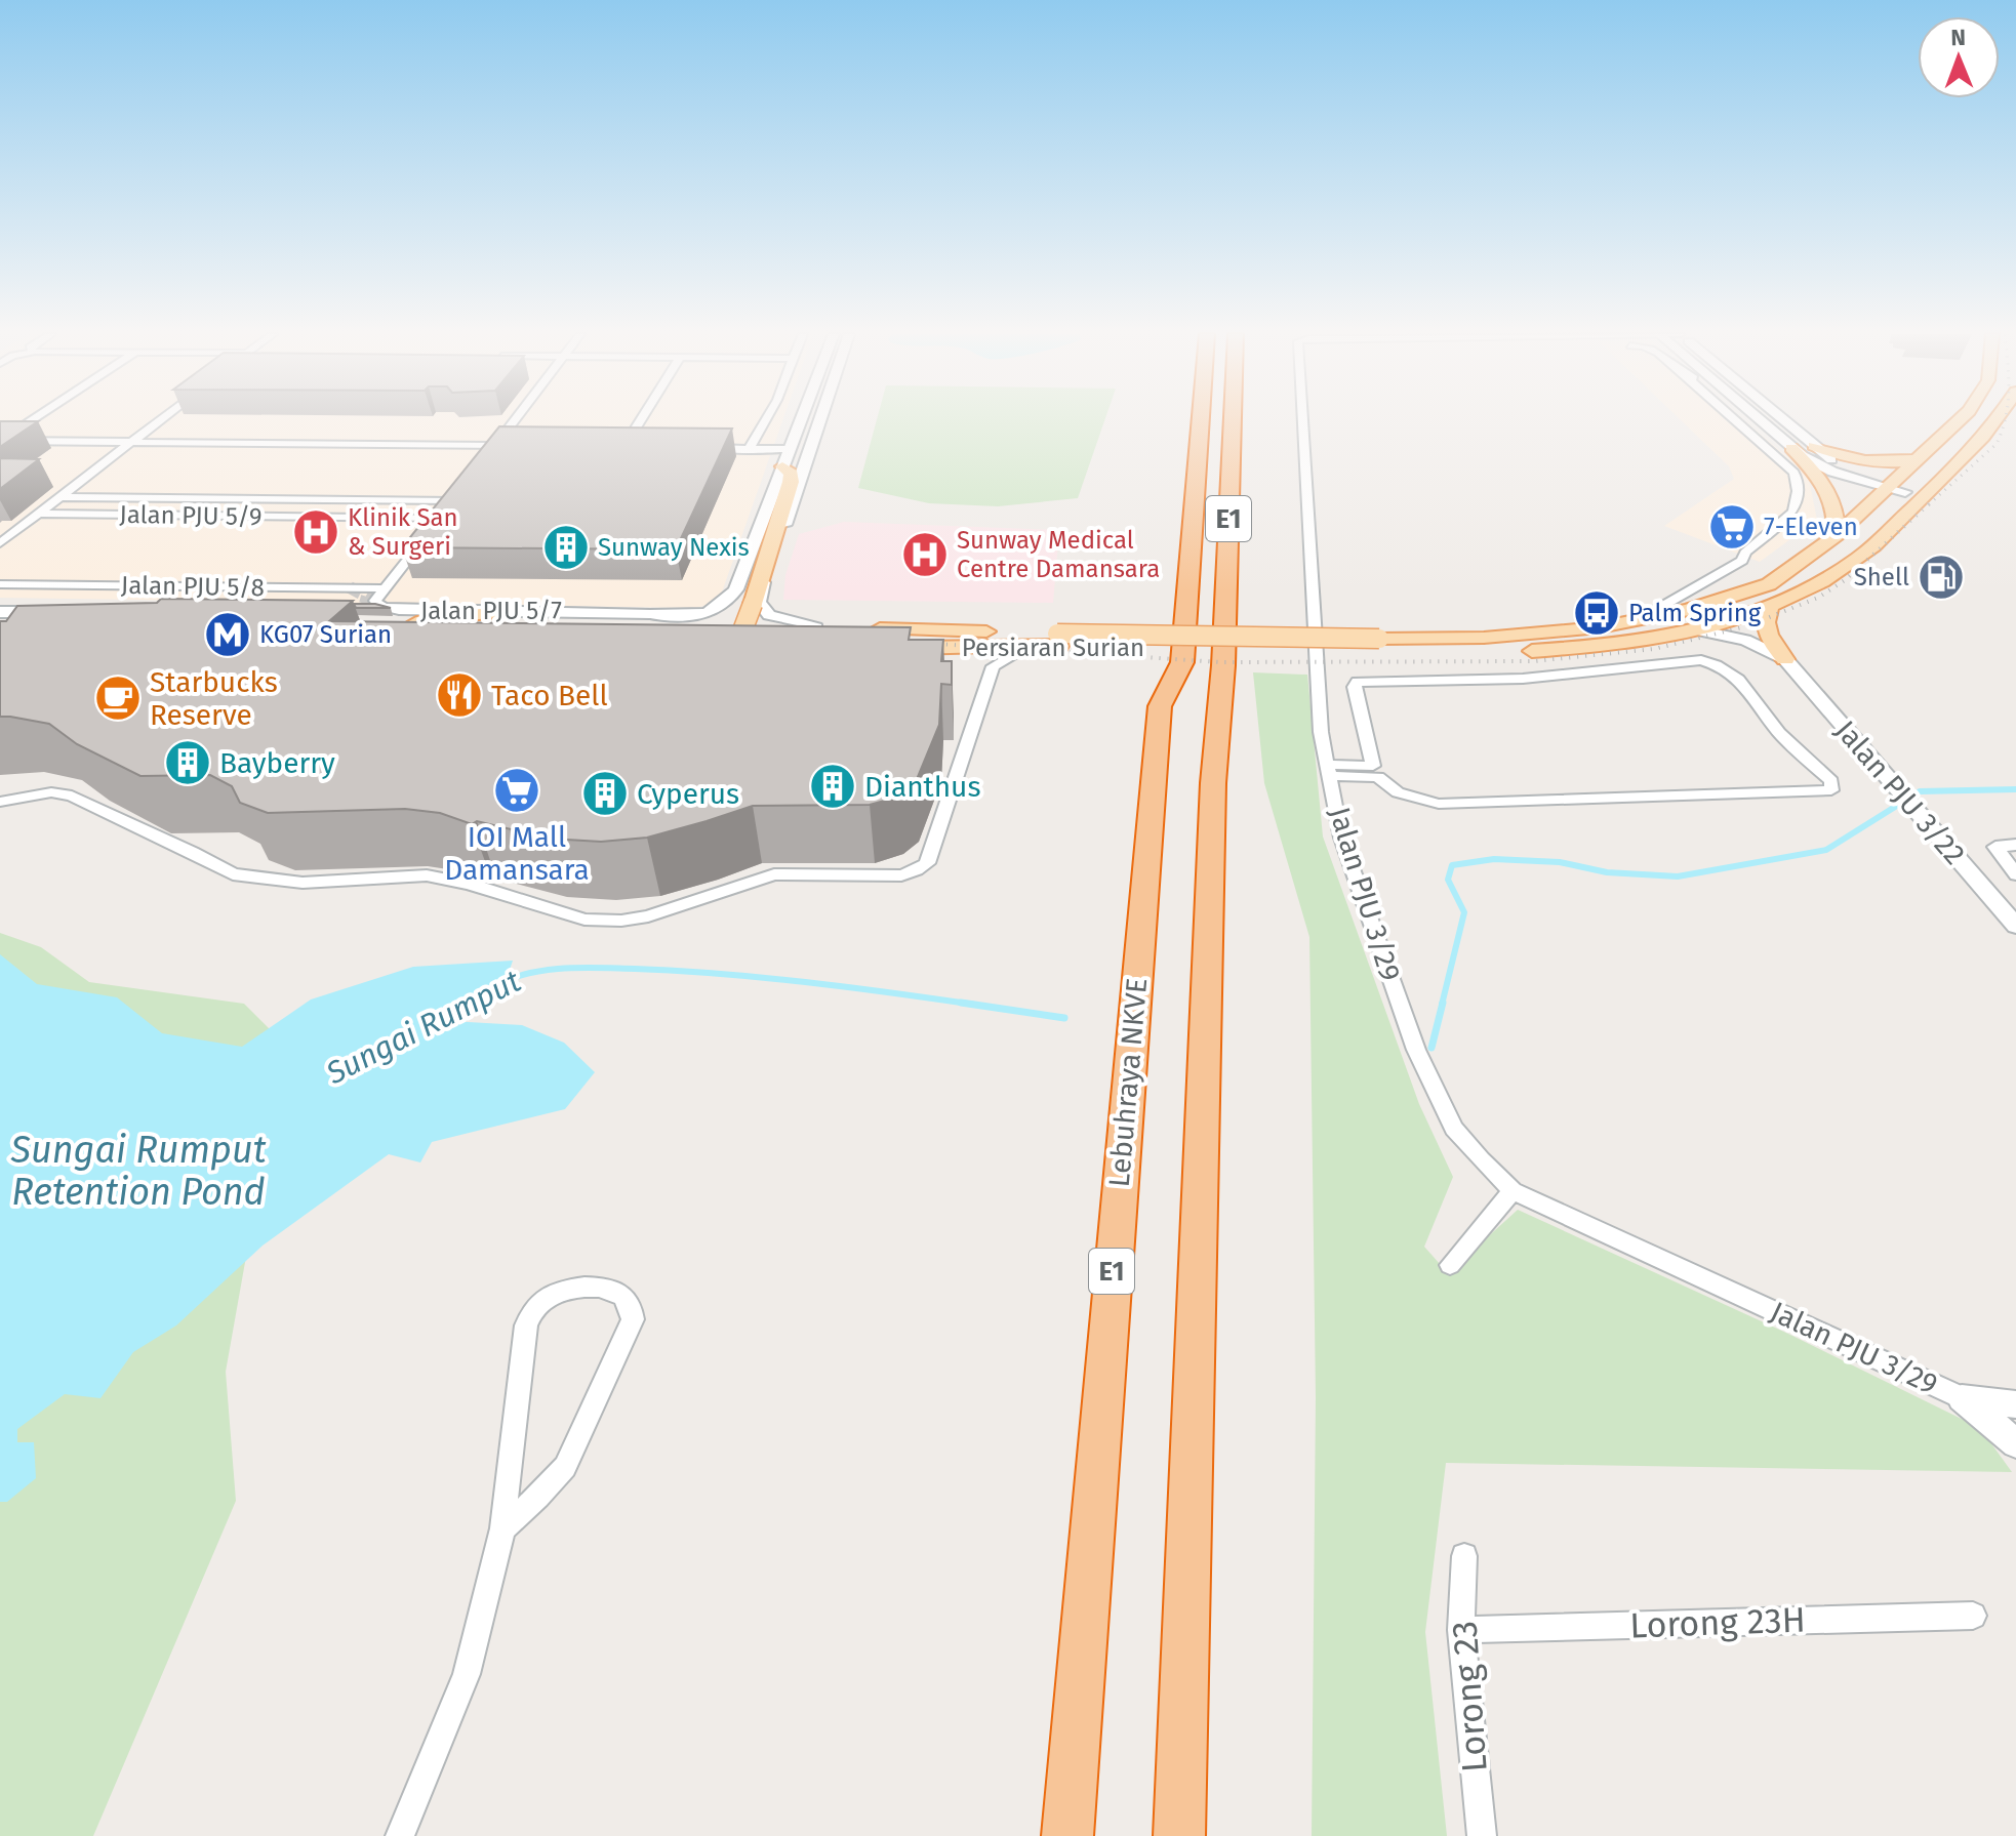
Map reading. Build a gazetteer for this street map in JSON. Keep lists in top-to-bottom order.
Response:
{
  "streets": {
    "highway": ["E1", "Lebuhraya NKVE"],
    "main road": ["Persiaran Surian"],
    "street": [
      "Jalan PJU 5/9",
      "Jalan PJU 5/8",
      "Jalan PJU 5/7",
      "Jalan PJU 3/22",
      "Jalan PJU 3/29",
      "Lorong 23H",
      "Lorong 23"
    ]
  },
  "crossings": [
    ["Jalan PJU 5/8", "Jalan PJU 5/7"],
    ["Lorong 23H", "Lorong 23"]
  ],
  "water": ["Sungai Rumput", "Sungai Rumput Retention Pond"],
  "places": {
    "supermarket": ["7-Eleven", "IOI Mall Damansara"],
    "hospital": ["Klinik San & Surgeri", "Sunway Medical Centre Damansara"],
    "building": [
      "Sunway Nexis",
      "Bayberry",
      "Dianthus",
      "Cyperus"
    ],
    "fuel station": ["Shell"],
    "bus stop": ["Palm Spring"],
    "metro station": ["KG07 Surian"],
    "restaurant": ["Taco Bell"],
    "cafe": ["Starbucks Reserve"]
  },
  "north": "top"
}
